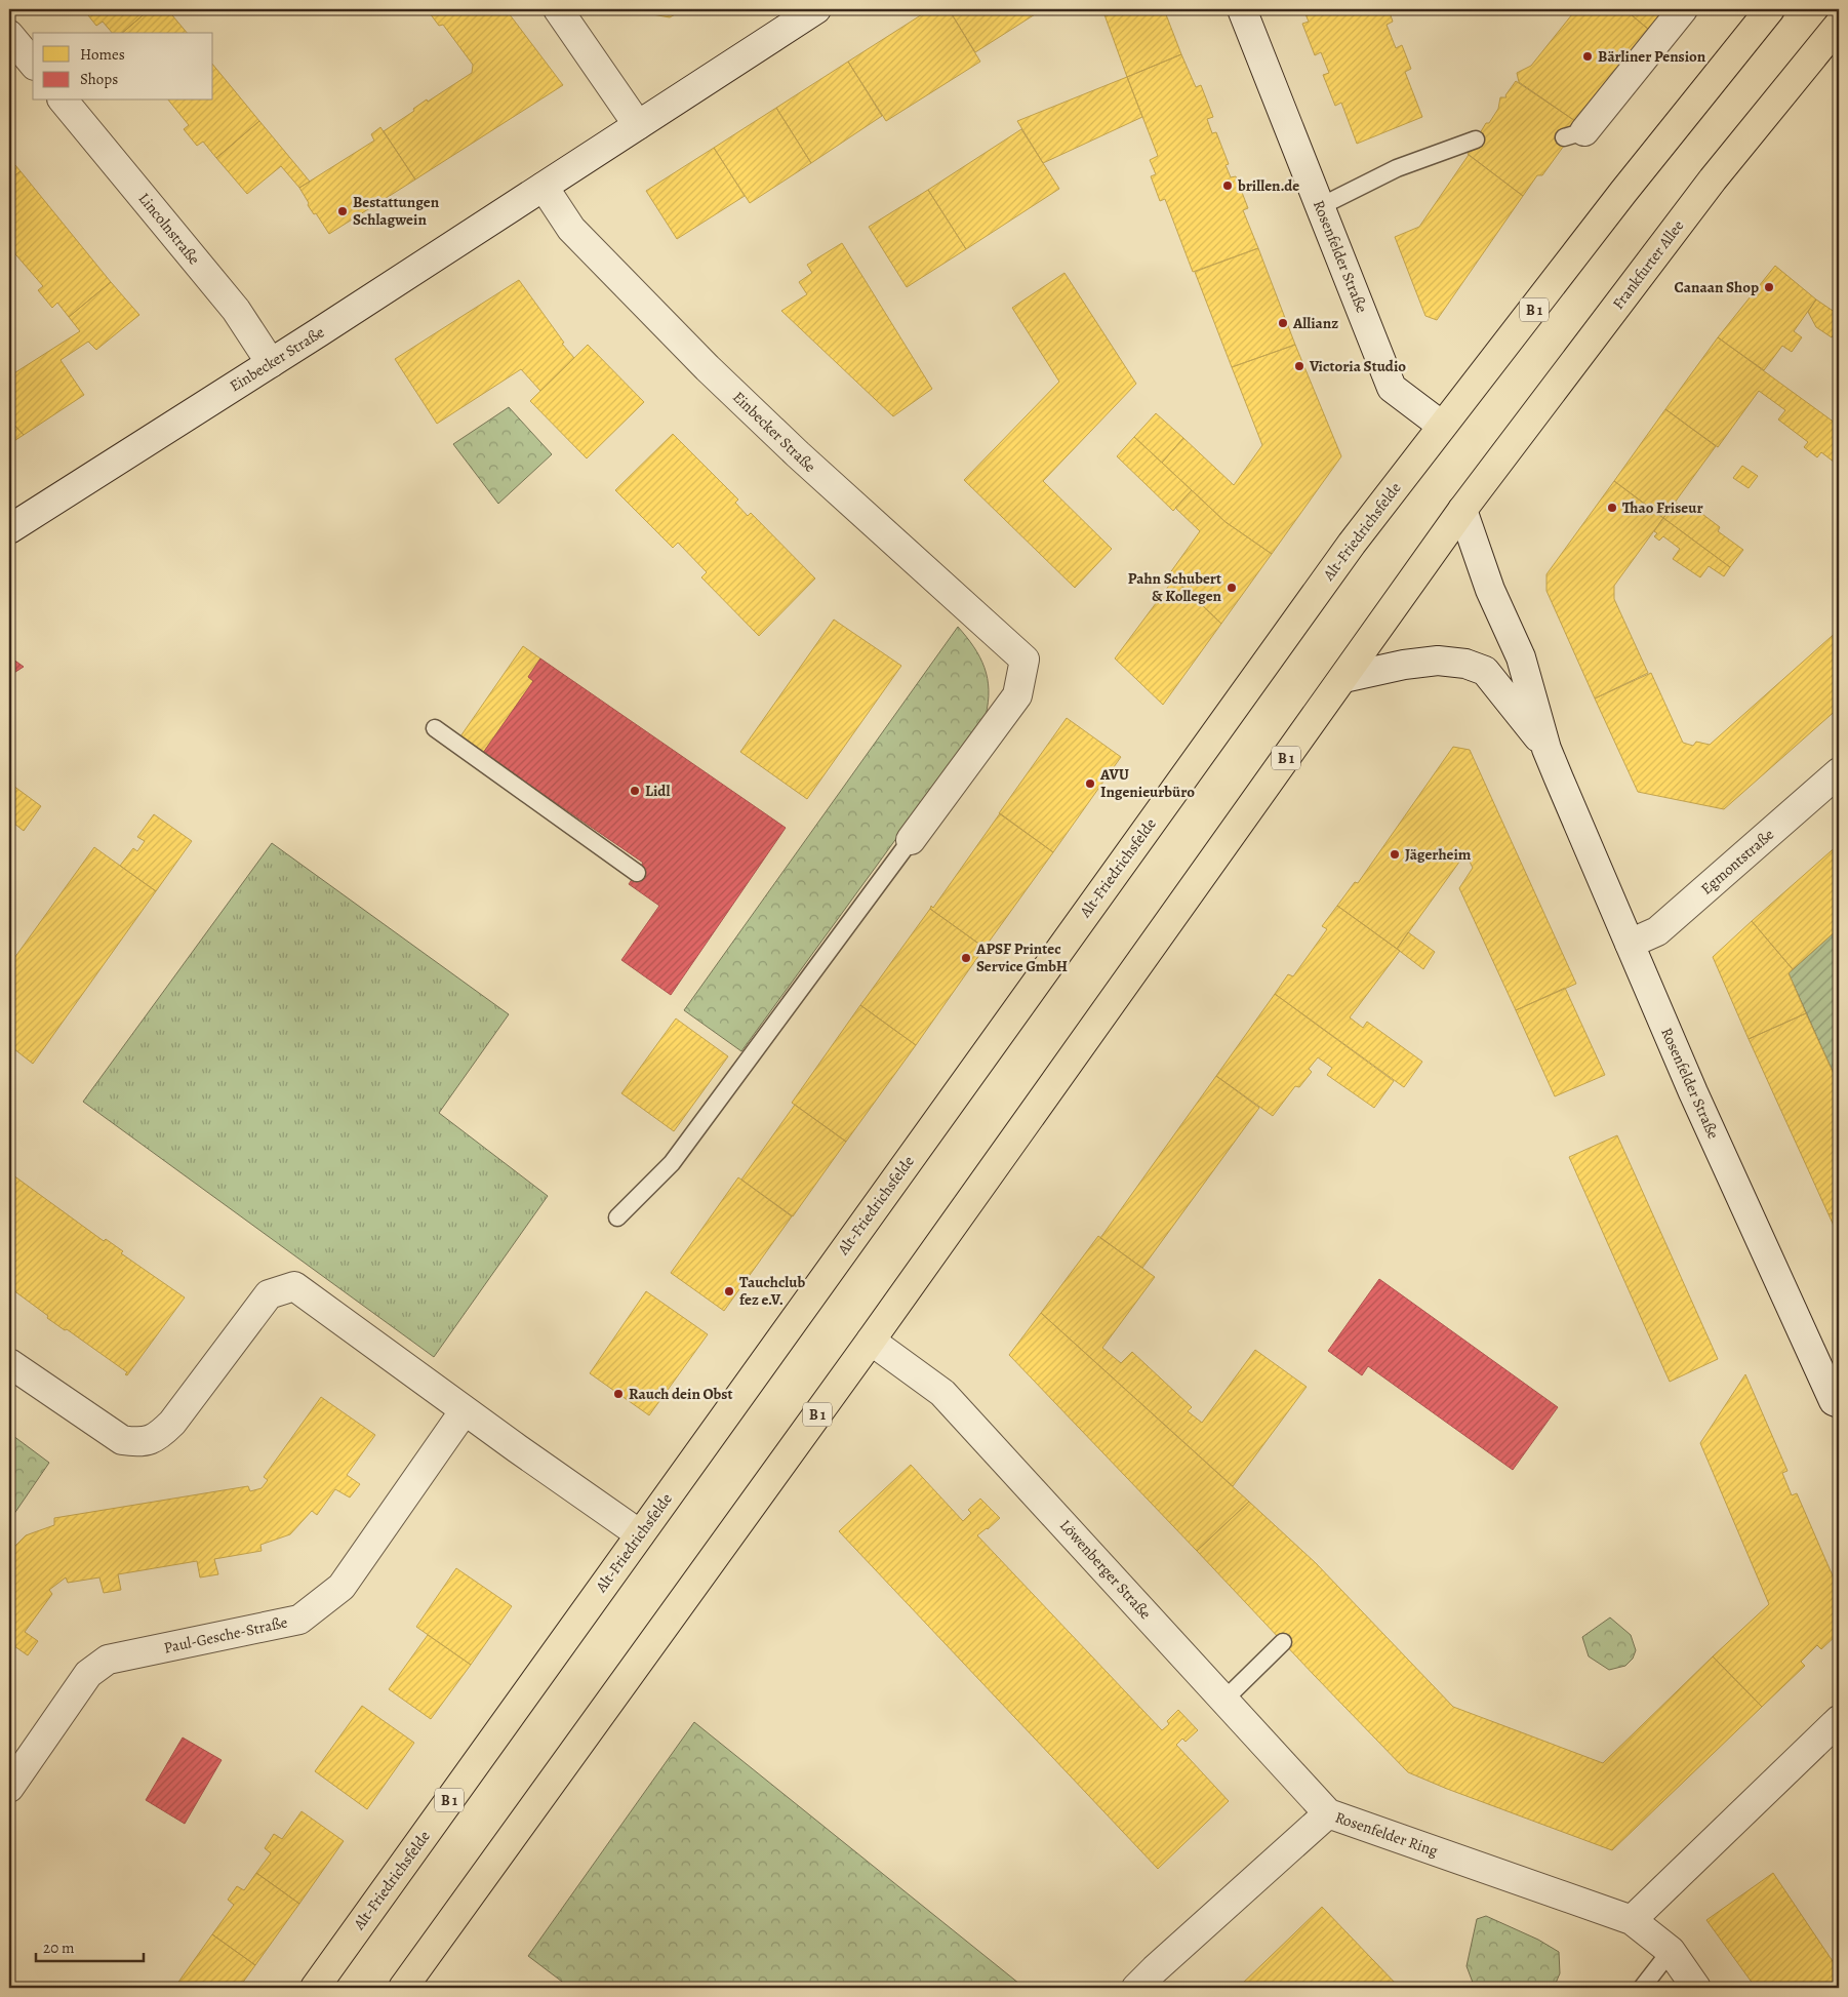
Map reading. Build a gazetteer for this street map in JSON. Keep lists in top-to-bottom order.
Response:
{
  "streets": {
    "main road": ["Frankfurter Allee", "B 1", "Alt-Friedrichsfelde"],
    "street": [
      "Lincolnstraße",
      "Rosenfelder Straße",
      "Einbecker Straße",
      "Egmontstraße",
      "Löwenberger Straße",
      "Paul-Gesche-Straße",
      "Rosenfelder Ring"
    ]
  },
  "crossings": [
    ["Lincolnstraße", "Einbecker Straße"],
    ["Rosenfelder Straße", "Frankfurter Allee"],
    ["Rosenfelder Straße", "B 1"],
    ["Rosenfelder Straße", "Alt-Friedrichsfelde"],
    ["Rosenfelder Straße", "Egmontstraße"],
    ["Frankfurter Allee", "B 1"],
    ["B 1", "Alt-Friedrichsfelde"],
    ["B 1", "Löwenberger Straße"],
    ["Löwenberger Straße", "Rosenfelder Ring"]
  ],
  "places": [
    "Bärliner Pension",
    "brillen.de",
    "Bestattungen Schlagwein",
    "Canaan Shop",
    "Allianz",
    "Victoria Studio",
    "Thao Friseur",
    "Pahn Schubert & Kollegen",
    "AVU Ingenieurbüro",
    "Lidl",
    "Jägerheim",
    "APSF Printec Service GmbH",
    "Tauchclub fez e.V.",
    "Rauch dein Obst"
  ],
  "legend": ["Homes", "Shops"],
  "scale_bar": "20 m"
}
